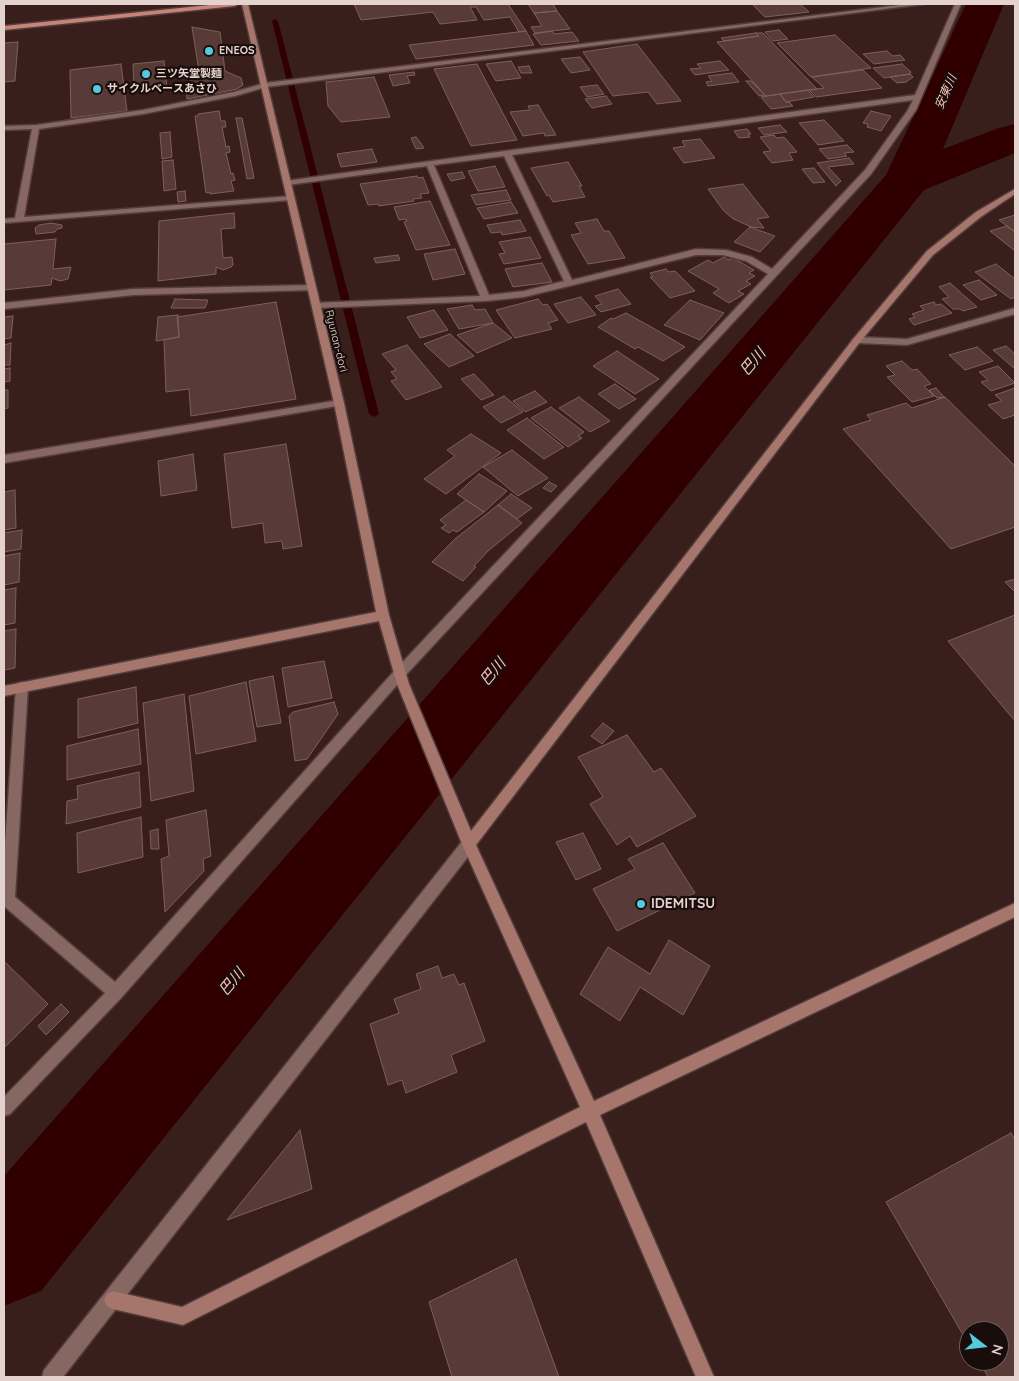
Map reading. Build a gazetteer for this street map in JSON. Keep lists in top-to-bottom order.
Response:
{
  "streets": {
    "street": ["Ryunan-dori"]
  },
  "water": ["安東川", "巴川"],
  "places": [
    "ENEOS",
    "三ツ矢堂製麺",
    "サイクルベースあさひ",
    "IDEMITSU"
  ],
  "north": "right"
}
